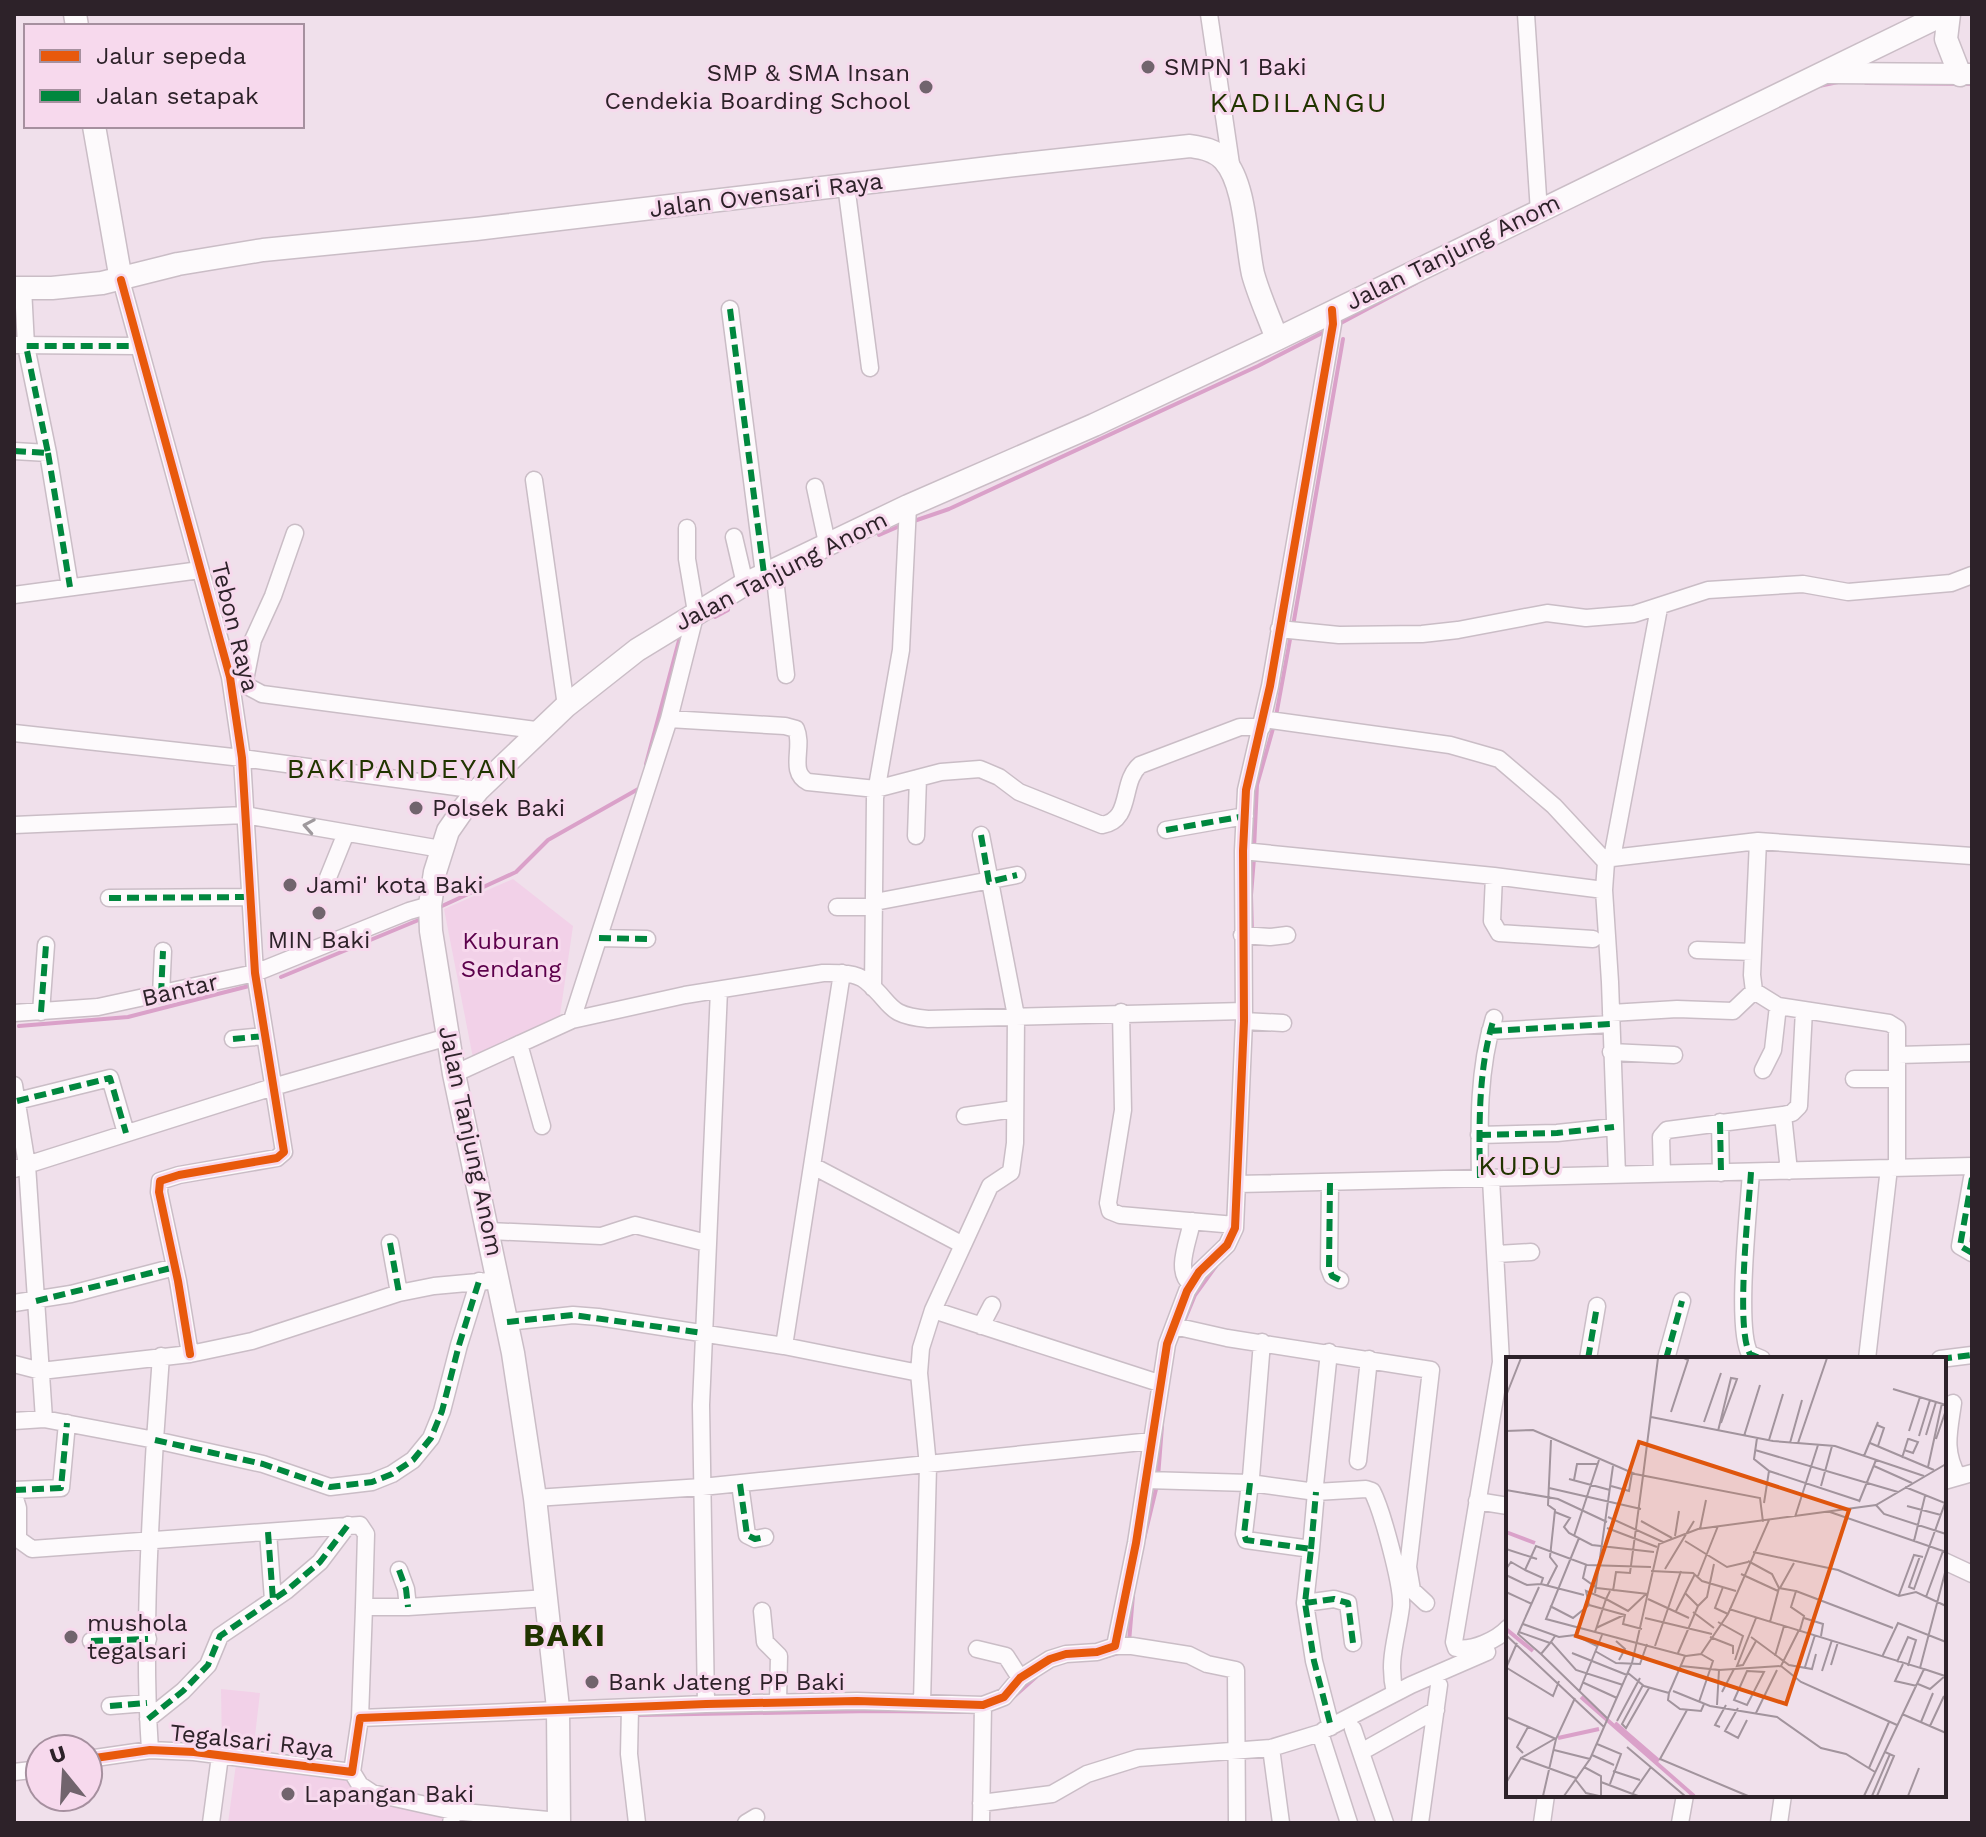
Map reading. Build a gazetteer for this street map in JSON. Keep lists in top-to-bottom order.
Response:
{
  "streets": {
    "main road": ["Jalan Ovensari Raya", "Jalan Tanjung Anom"],
    "street": ["Tebon Raya", "Bantar", "Tegalsari Raya"]
  },
  "crossings": [
    ["Jalan Ovensari Raya", "Tebon Raya"],
    ["Jalan Tanjung Anom", "Bantar"],
    ["Jalan Tanjung Anom", "Tegalsari Raya"],
    ["Tebon Raya", "Bantar"]
  ],
  "districts": [
    "KADILANGU",
    "BAKIPANDEYAN",
    "KUDU",
    "BAKI"
  ],
  "parks": ["Kuburan Sendang"],
  "places": [
    "SMPN 1 Baki",
    "SMP & SMA Insan Cendekia Boarding School",
    "Polsek Baki",
    "Jami' kota Baki",
    "MIN Baki",
    "mushola tegalsari",
    "Bank Jateng PP Baki",
    "Lapangan Baki"
  ],
  "legend": ["Jalur sepeda", "Jalan setapak"],
  "north": "top"
}
